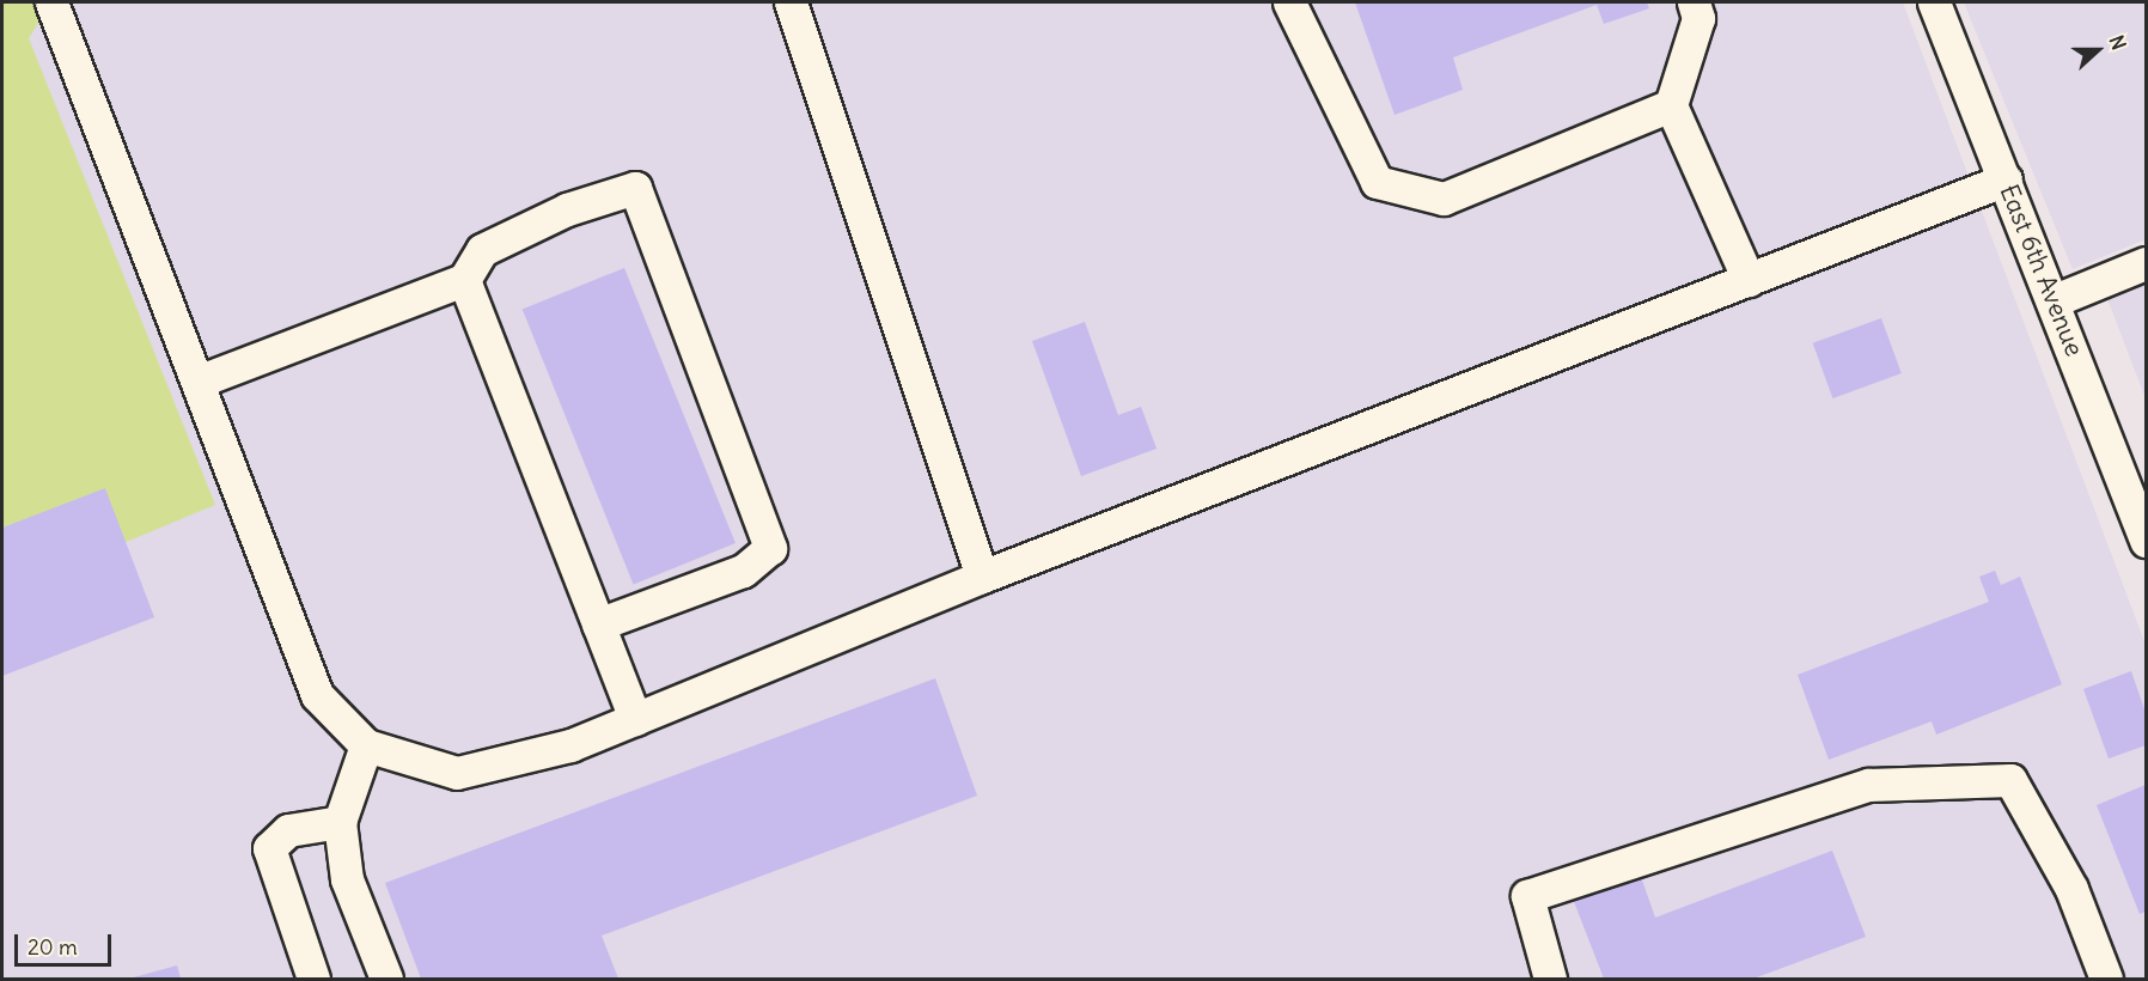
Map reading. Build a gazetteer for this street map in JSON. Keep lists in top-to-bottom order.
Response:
{
  "streets": {
    "street": ["East 6th Avenue"]
  },
  "scale_bar": "20 m",
  "north": "right"
}
